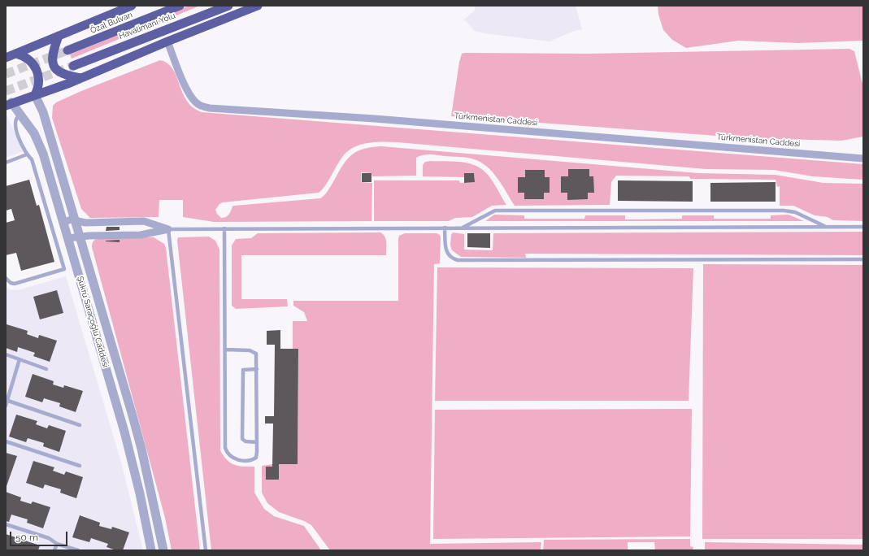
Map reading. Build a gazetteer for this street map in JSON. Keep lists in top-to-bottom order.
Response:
{
  "streets": {
    "highway": ["Özal Bulvarı", "Havalimanı Yolu"],
    "street": ["Türkmenistan Caddesi", "Şükrü Saraçoğlu Caddesi"]
  },
  "scale_bar": "50 m"
}
